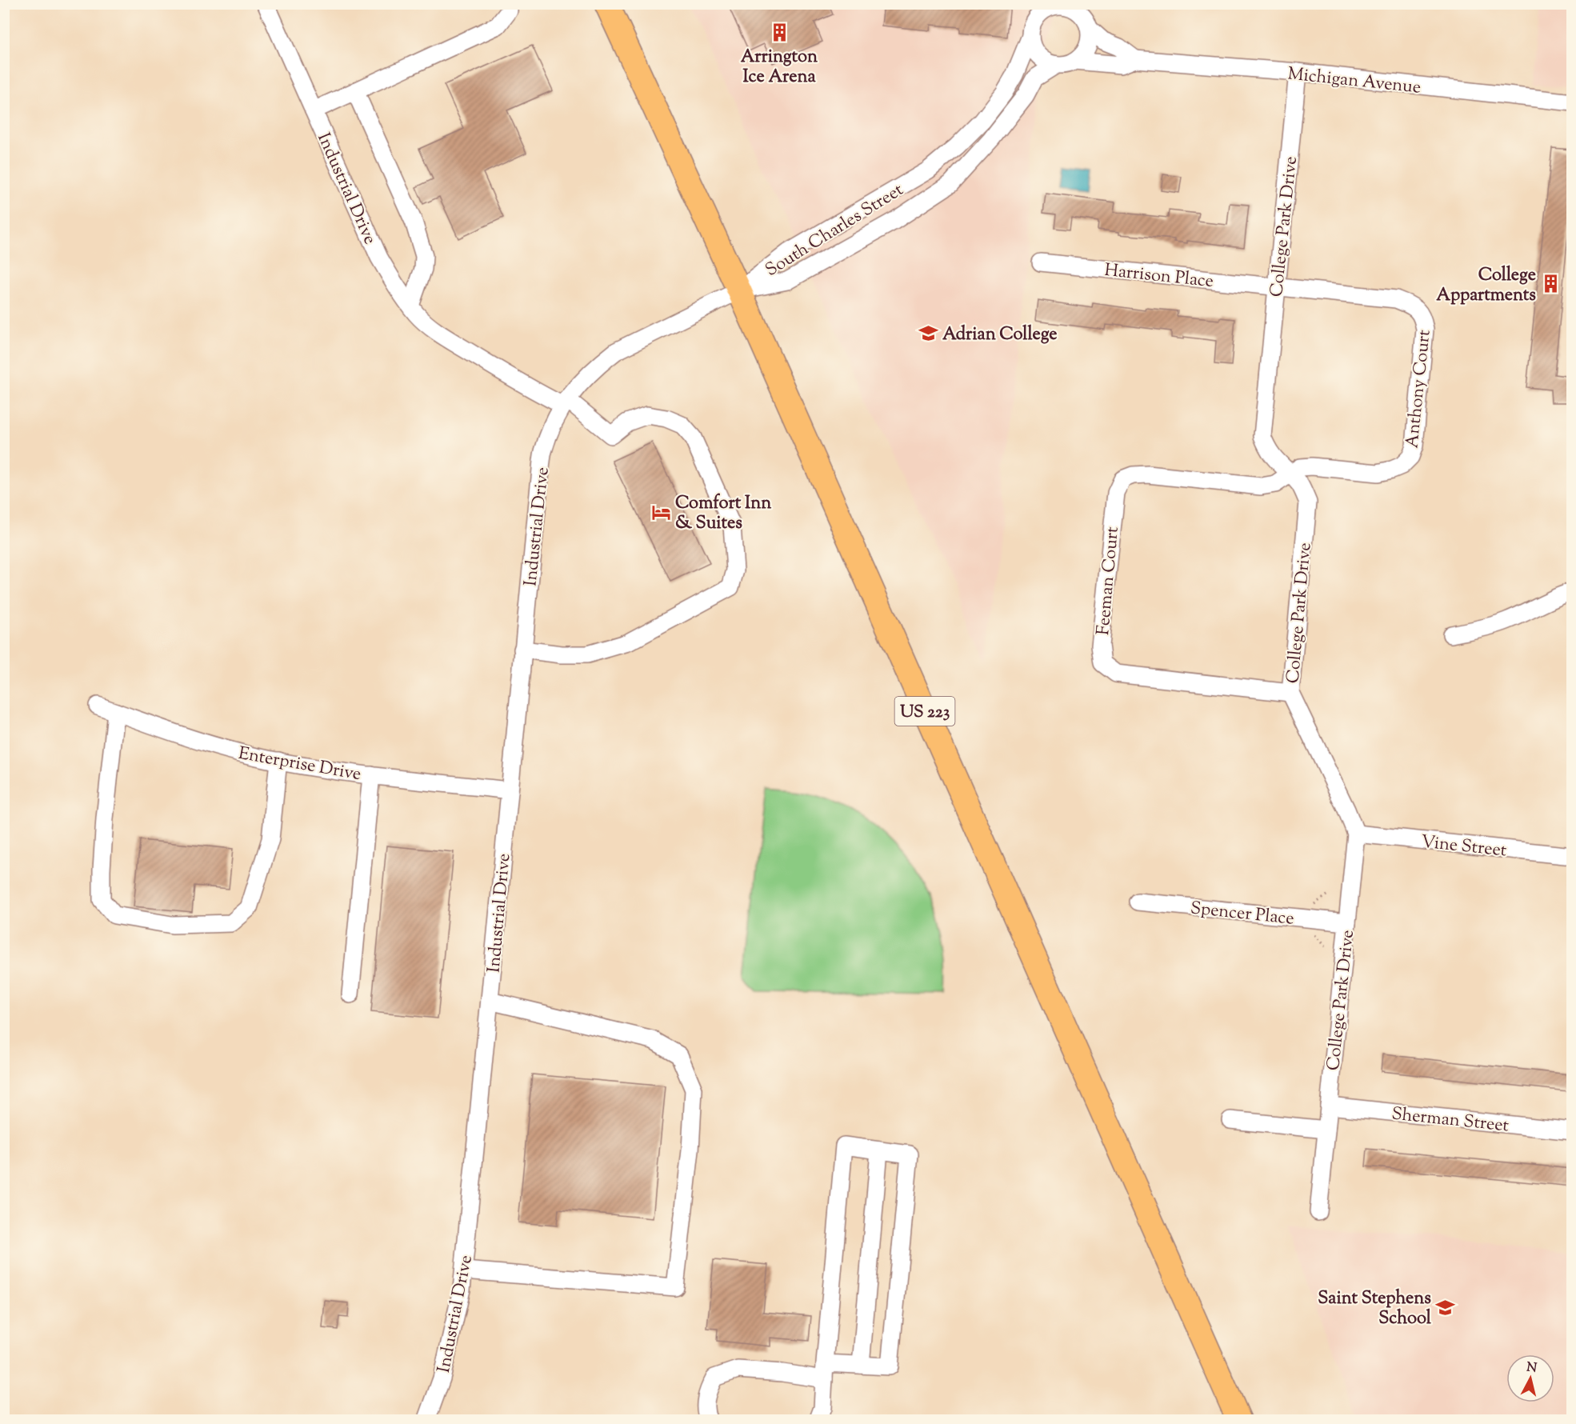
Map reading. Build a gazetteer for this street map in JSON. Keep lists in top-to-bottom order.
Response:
{
  "streets": {
    "highway": ["US 223"],
    "street": [
      "Michigan Avenue",
      "Industrial Drive",
      "College Park Drive",
      "South Charles Street",
      "Harrison Place",
      "Anthony Court",
      "Feeman Court",
      "Enterprise Drive",
      "Vine Street",
      "Spencer Place",
      "Sherman Street"
    ]
  },
  "crossings": [
    ["Michigan Avenue", "College Park Drive"],
    ["Michigan Avenue", "South Charles Street"],
    ["Industrial Drive", "South Charles Street"],
    ["Industrial Drive", "US 223"],
    ["Industrial Drive", "Enterprise Drive"],
    ["College Park Drive", "Harrison Place"],
    ["College Park Drive", "Anthony Court"],
    ["College Park Drive", "Feeman Court"],
    ["College Park Drive", "Vine Street"],
    ["College Park Drive", "Spencer Place"],
    ["College Park Drive", "Sherman Street"],
    ["South Charles Street", "US 223"],
    ["Harrison Place", "Anthony Court"],
    ["Anthony Court", "Feeman Court"]
  ],
  "places": {
    "building": ["Arrington Ice Arena", "College Appartments"],
    "school or university": ["Adrian College", "Saint Stephens School"],
    "hotel": ["Comfort Inn & Suites"]
  },
  "north": "top"
}
